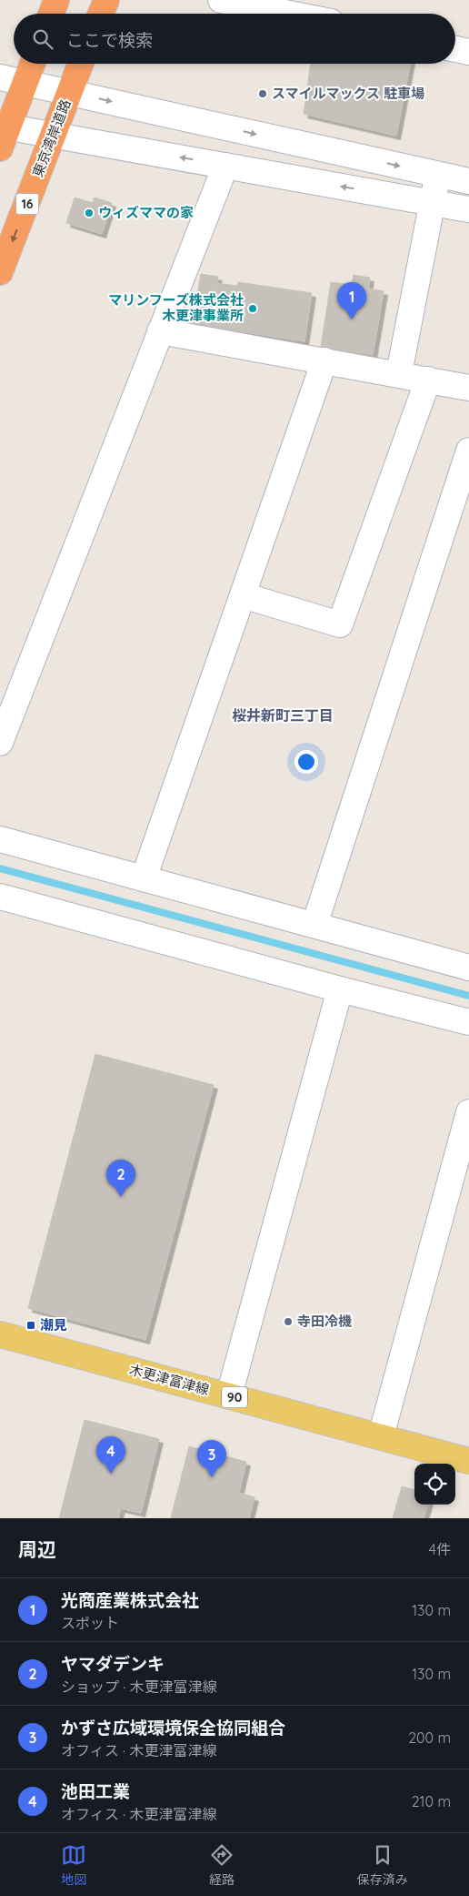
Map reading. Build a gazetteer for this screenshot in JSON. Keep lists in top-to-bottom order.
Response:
{
  "streets": {
    "highway": ["東京湾岸道路", "16"],
    "main road": ["木更津富津線", "90"]
  },
  "one_way": ["東京湾岸道路"],
  "districts": ["桜井新町三丁目"],
  "places": {
    "other": [
      "スマイルマックス 駐車場",
      "ウィズママの家",
      "マリンフーズ株式会社 木更津事業所",
      "寺田冷機"
    ],
    "transit": ["潮見"]
  },
  "page": {
    "search": "ここで検索",
    "pins": [
      "1",
      "2",
      "4",
      "3"
    ],
    "heading": ["周辺", "4件"],
    "list": [
      {
        "mark": "1",
        "name": "光商産業株式会社",
        "note": "スポット",
        "value": "130 m"
      },
      {
        "mark": "2",
        "name": "ヤマダデンキ",
        "note": "ショップ · 木更津富津線",
        "value": "130 m"
      },
      {
        "mark": "3",
        "name": "かずさ広域環境保全協同組合",
        "note": "オフィス · 木更津富津線",
        "value": "200 m"
      },
      {
        "mark": "4",
        "name": "池田工業",
        "note": "オフィス · 木更津富津線",
        "value": "210 m"
      }
    ],
    "nav": ["地図", "経路", "保存済み"]
  }
}
